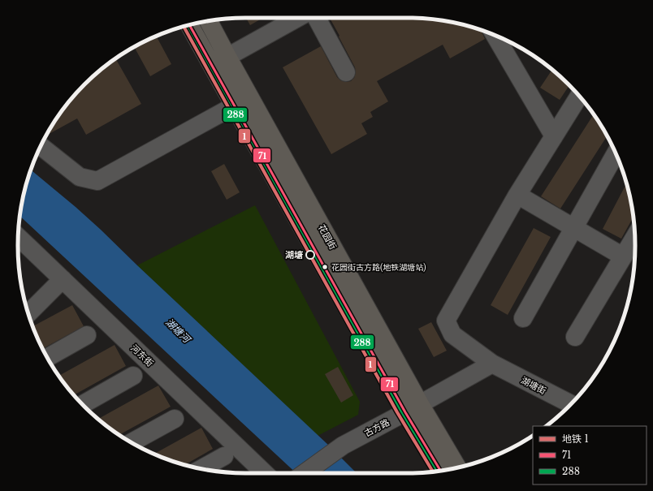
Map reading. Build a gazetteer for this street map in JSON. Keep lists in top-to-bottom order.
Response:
{
  "streets": {
    "main road": ["花园街"],
    "street": ["河东街", "湖塘街", "古方路"]
  },
  "crossings": [
    ["花园街", "古方路"],
    ["湖塘街", "古方路"]
  ],
  "water": ["湖塘河"],
  "places": ["湖塘", "花园街古方路(地铁湖塘站)"],
  "lines": ["transit line 71", "transit line 288", "metro line 1"],
  "legend": ["地铁 1", "71", "288"]
}
